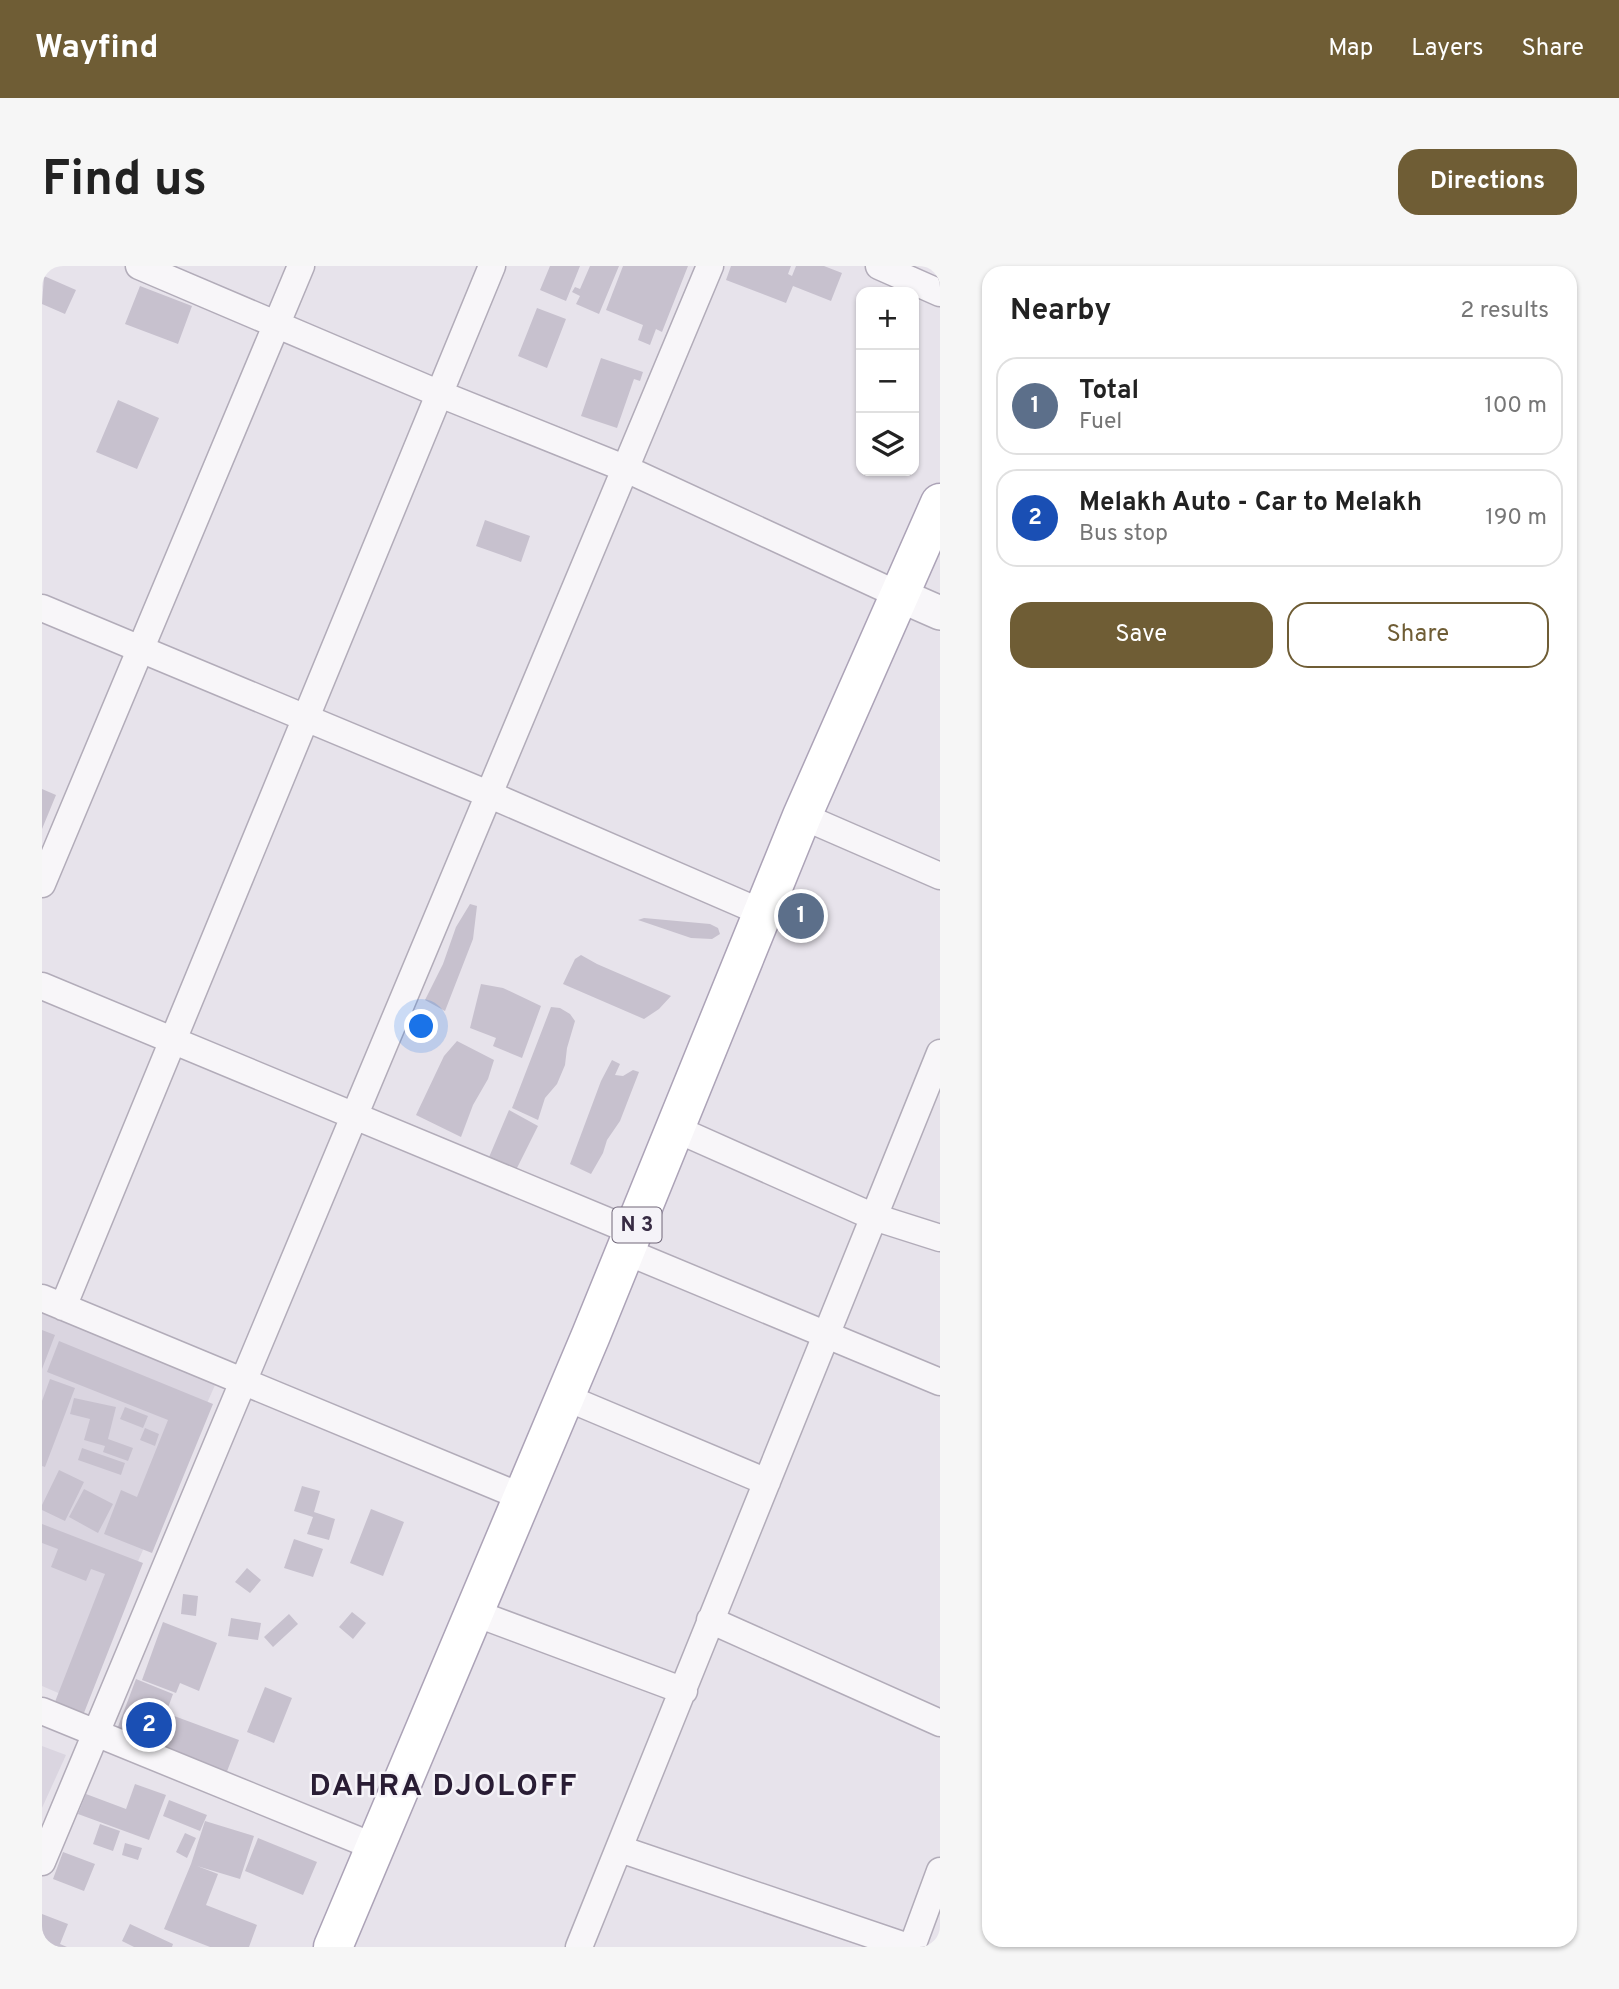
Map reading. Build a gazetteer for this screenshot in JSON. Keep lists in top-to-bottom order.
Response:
{
  "streets": {
    "main road": ["N 3"]
  },
  "districts": ["DAHRA DJOLOFF"],
  "page": {
    "header": "Wayfind",
    "nav": ["Map", "Layers", "Share"],
    "buttons": [
      "Directions",
      ["Save", "Share"]
    ],
    "title": "Find us",
    "heading": ["Nearby", "2 results"],
    "map_buttons": ["+", "−"],
    "list": [
      {
        "mark": "1",
        "name": "Total",
        "note": "Fuel",
        "value": "100 m"
      },
      {
        "mark": "2",
        "name": "Melakh Auto - Car to Melakh",
        "note": "Bus stop",
        "value": "190 m"
      }
    ],
    "pins": ["1", "2"]
  }
}
